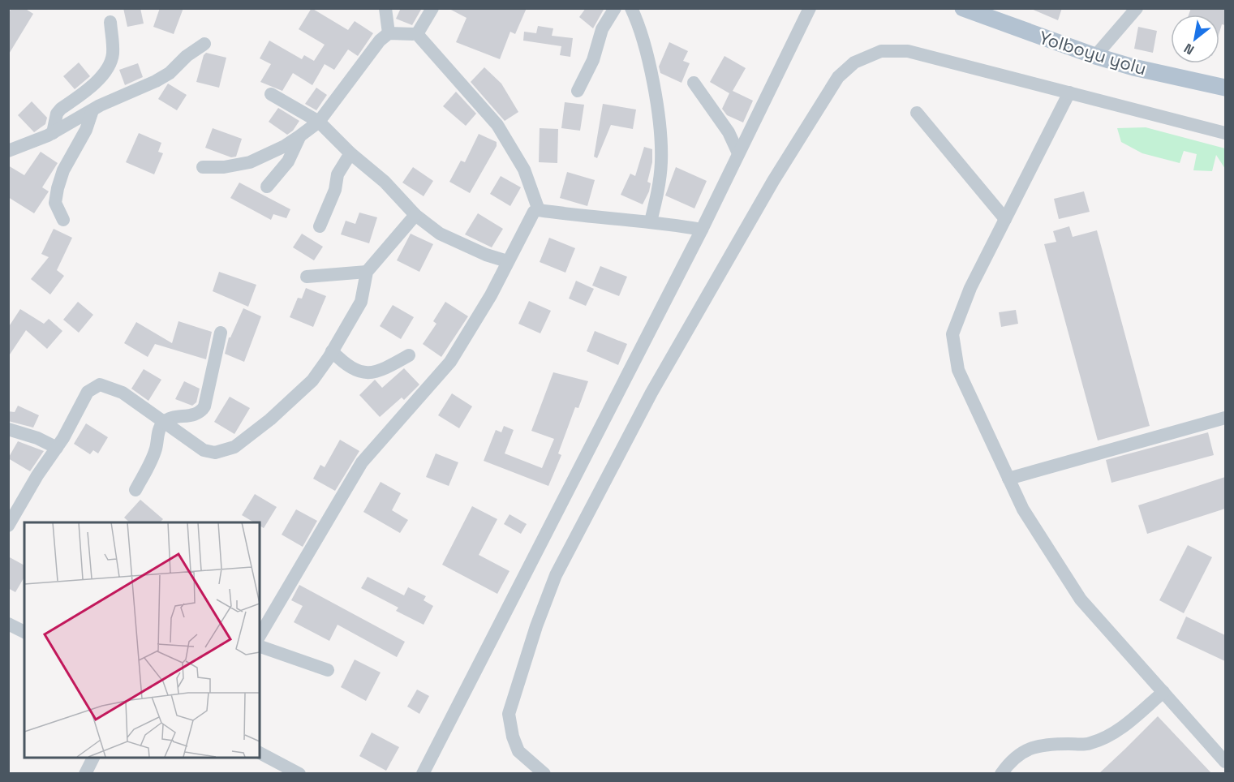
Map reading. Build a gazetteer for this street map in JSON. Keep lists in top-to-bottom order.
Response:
{
  "streets": {
    "main road": ["Yolboyu yolu"]
  },
  "north": "bottom left"
}
